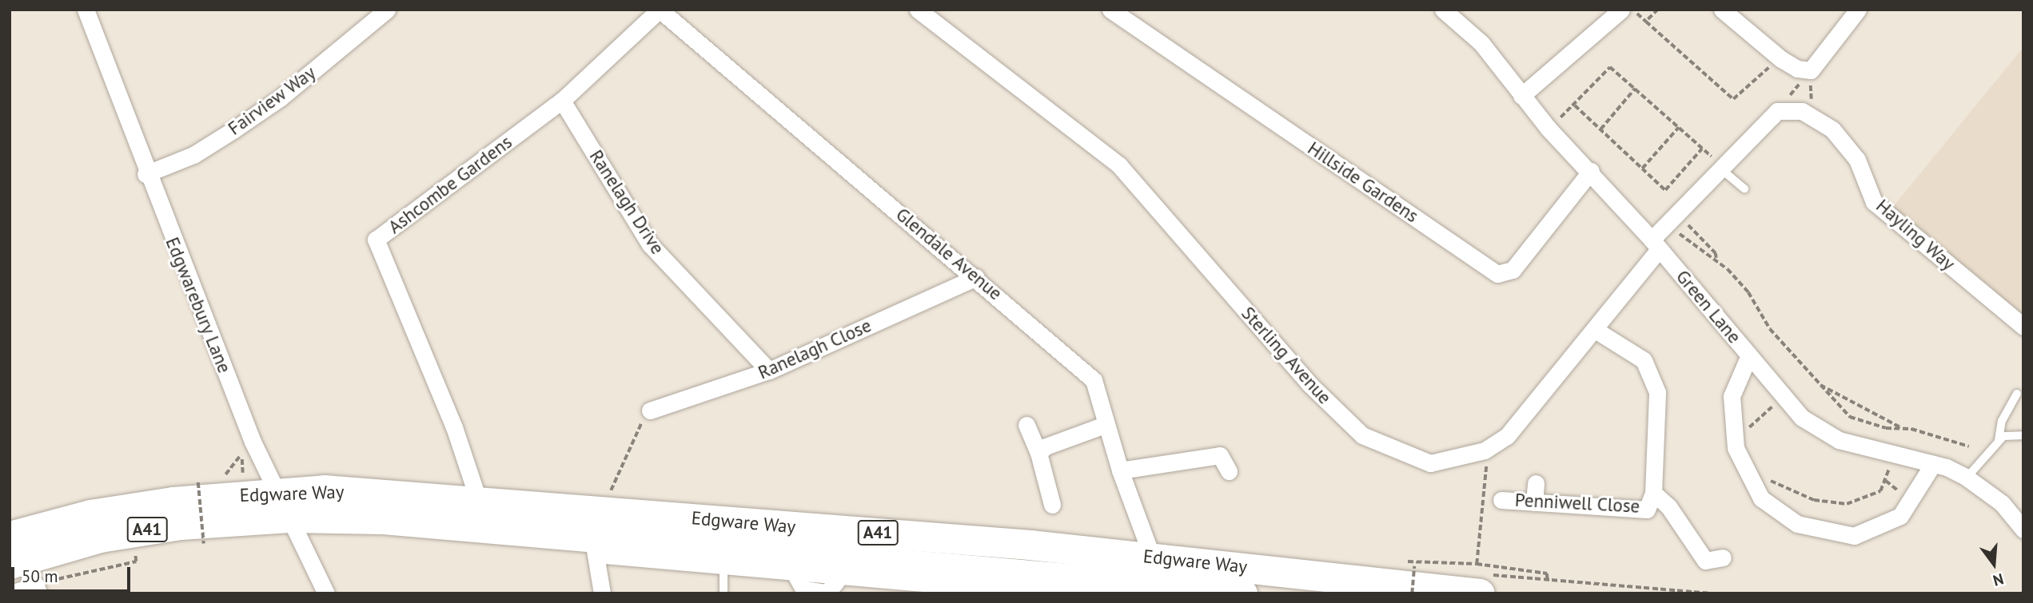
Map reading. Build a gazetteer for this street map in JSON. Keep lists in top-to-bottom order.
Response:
{
  "streets": {
    "highway": ["Edgware Way", "A41"],
    "street": [
      "Fairview Way",
      "Hillside Gardens",
      "Ashcombe Gardens",
      "Ranelagh Drive",
      "Hayling Way",
      "Glendale Avenue",
      "Edgwarebury Lane",
      "Green Lane",
      "Ranelagh Close",
      "Sterling Avenue",
      "Penniwell Close"
    ]
  },
  "crossings": [
    ["Fairview Way", "Edgwarebury Lane"],
    ["Hillside Gardens", "Green Lane"],
    ["Ashcombe Gardens", "Ranelagh Drive"],
    ["Ashcombe Gardens", "Glendale Avenue"],
    ["Ashcombe Gardens", "Edgware Way"],
    ["Ranelagh Drive", "Ranelagh Close"],
    ["Glendale Avenue", "Ranelagh Close"],
    ["Glendale Avenue", "Edgware Way"],
    ["Edgwarebury Lane", "Edgware Way"],
    ["Green Lane", "Sterling Avenue"],
    ["Sterling Avenue", "Penniwell Close"]
  ],
  "scale_bar": "50 m",
  "north": "bottom"
}
